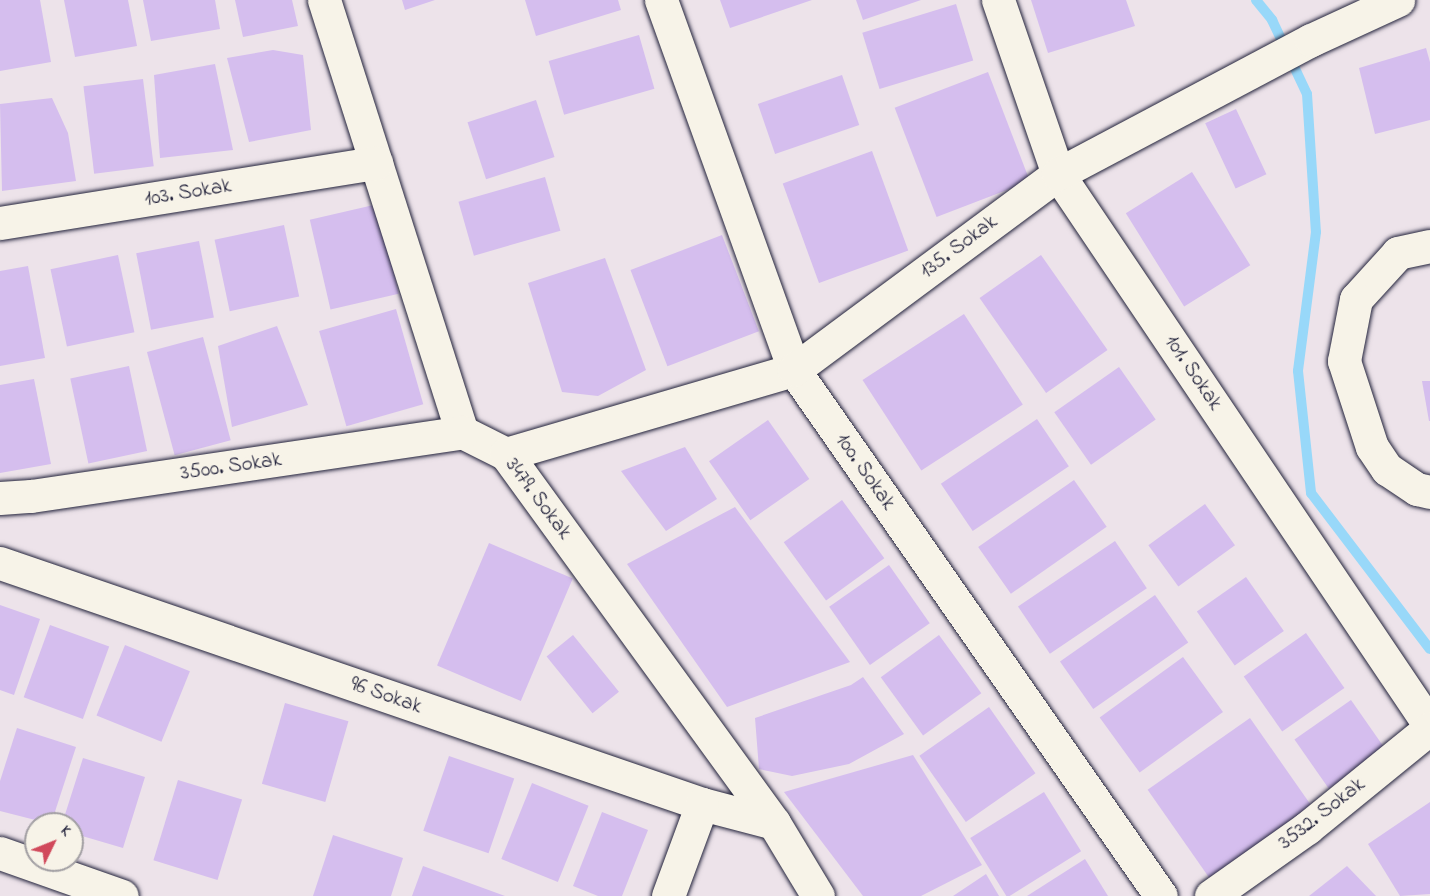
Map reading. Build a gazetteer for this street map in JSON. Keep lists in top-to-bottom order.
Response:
{
  "streets": {
    "street": [
      "103. Sokak",
      "135. Sokak",
      "101. Sokak",
      "3500. Sokak",
      "100. Sokak",
      "3479. Sokak",
      "96 Sokak",
      "3532. Sokak"
    ]
  },
  "crossings": [
    ["135. Sokak", "101. Sokak"],
    ["135. Sokak", "100. Sokak"],
    ["135. Sokak", "3479. Sokak"],
    ["101. Sokak", "3532. Sokak"],
    ["3500. Sokak", "3479. Sokak"],
    ["3479. Sokak", "96 Sokak"]
  ],
  "north": "top right"
}
